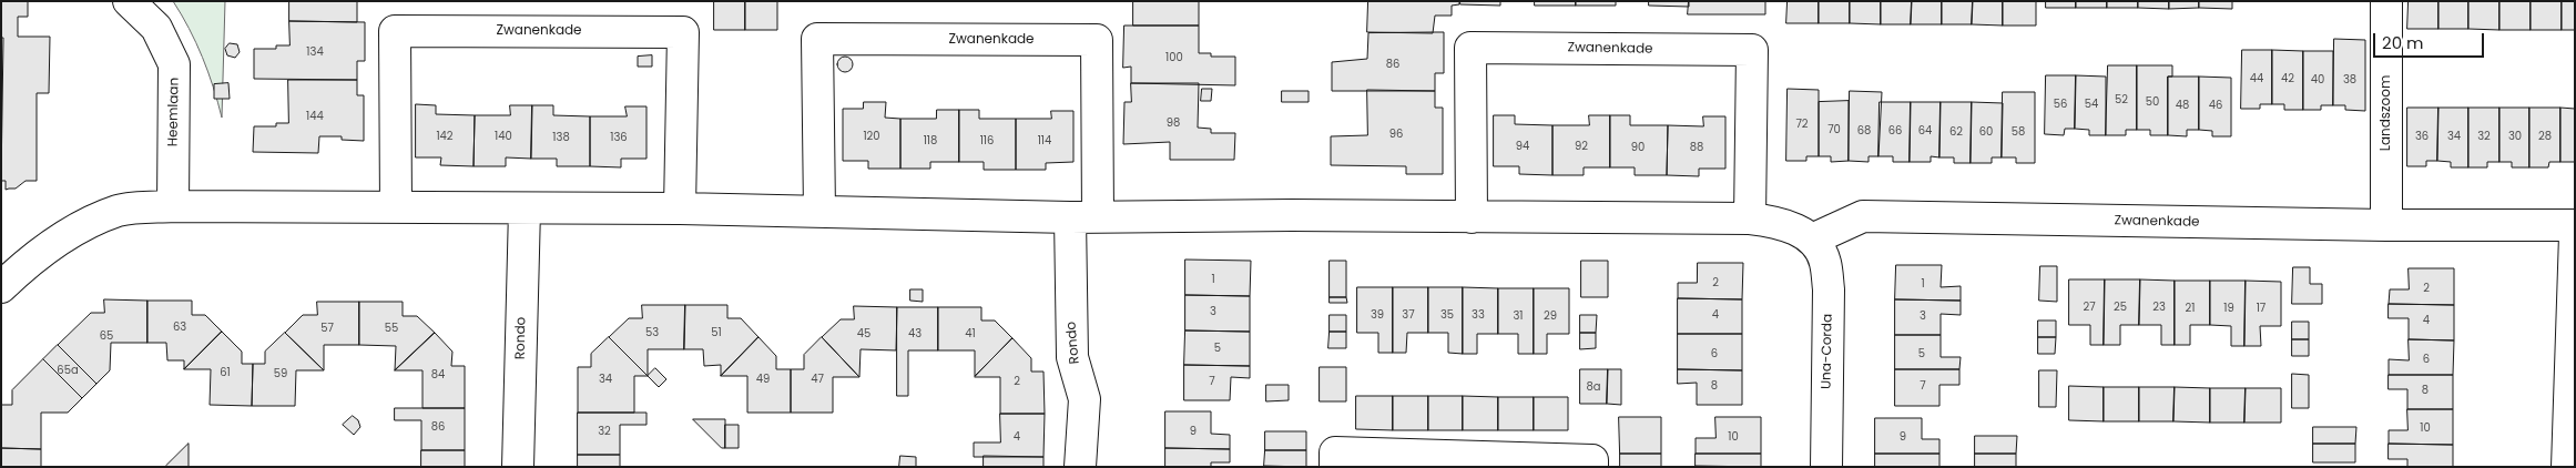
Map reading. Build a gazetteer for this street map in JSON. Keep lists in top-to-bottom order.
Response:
{
  "streets": {
    "street": [
      "Zwanenkade",
      "Heemlaan",
      "Landszoom",
      "Rondo",
      "Una-Corda"
    ]
  },
  "crossings": [
    ["Zwanenkade", "Landszoom"],
    ["Zwanenkade", "Rondo"],
    ["Zwanenkade", "Una-Corda"]
  ],
  "house_numbers": [
    "134",
    "100",
    "86",
    "44",
    "42",
    "40",
    "38",
    "52",
    "50",
    "56",
    "54",
    "48",
    "46",
    "144",
    "98",
    "72",
    "70",
    "68",
    "66",
    "64",
    "62",
    "60",
    "58",
    "96",
    "142",
    "140",
    "120",
    "36",
    "34",
    "32",
    "30",
    "28",
    "138",
    "136",
    "118",
    "116",
    "114",
    "94",
    "92",
    "90",
    "88",
    "1",
    "2",
    "1",
    "2",
    "27",
    "25",
    "23",
    "21",
    "19",
    "17",
    "3",
    "39",
    "37",
    "35",
    "33",
    "4",
    "31",
    "29",
    "3",
    "4",
    "63",
    "57",
    "55",
    "53",
    "51",
    "45",
    "43",
    "41",
    "65",
    "5",
    "6",
    "5",
    "6",
    "65a",
    "61",
    "59",
    "84",
    "34",
    "49",
    "47",
    "2",
    "7",
    "8",
    "7",
    "8a",
    "8",
    "86",
    "10",
    "32",
    "9",
    "4",
    "10",
    "9"
  ],
  "scale_bar": "20 m"
}
